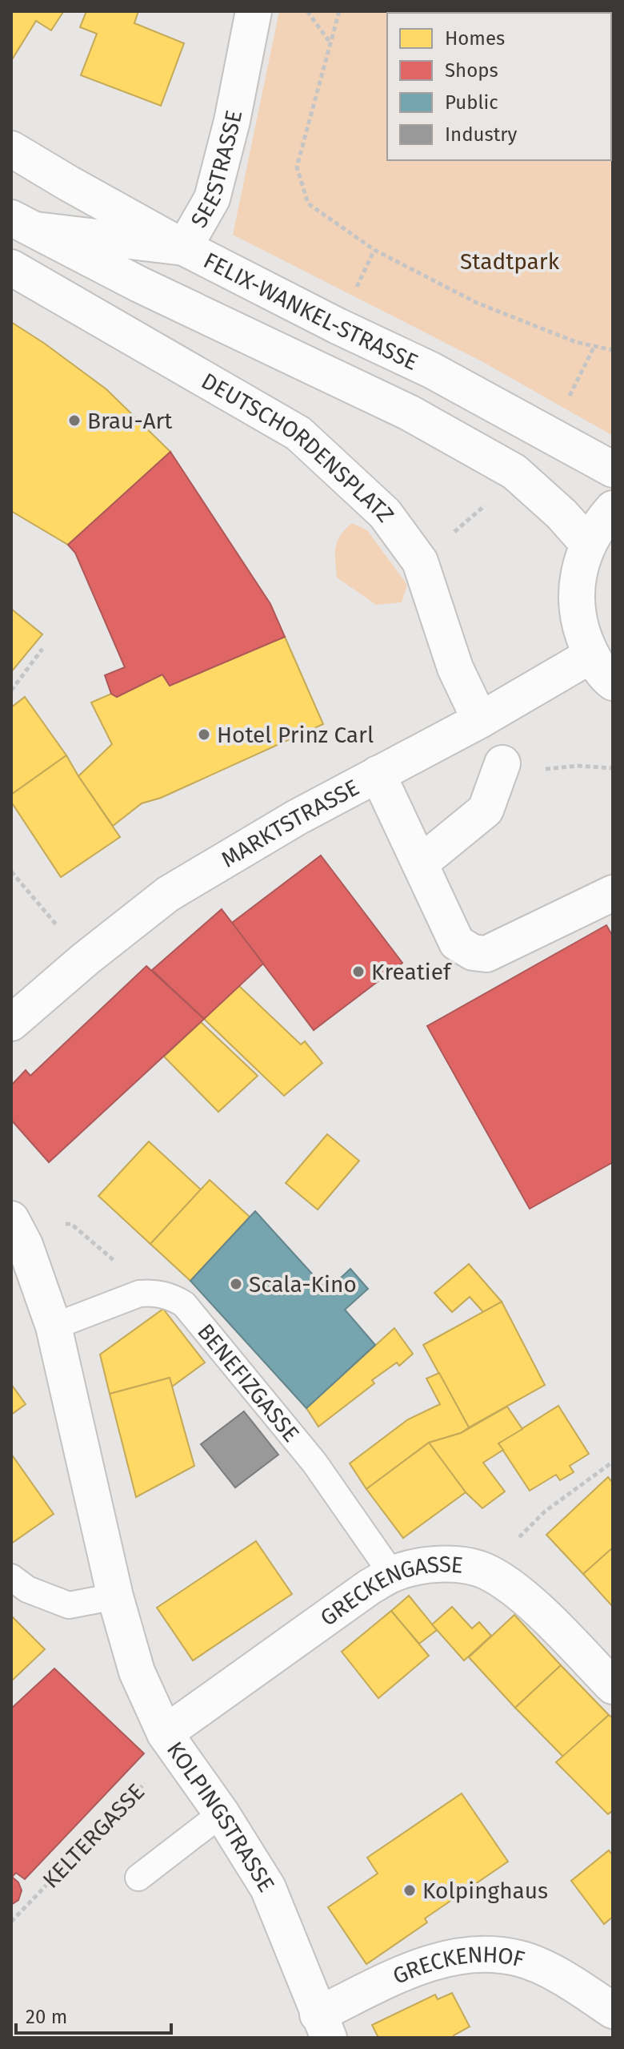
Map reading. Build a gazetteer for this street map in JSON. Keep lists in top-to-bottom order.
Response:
{
  "streets": {
    "street": [
      "SEESTRASSE",
      "FELIX-WANKEL-STRASSE",
      "DEUTSCHORDENSPLATZ",
      "MARKTSTRASSE",
      "GRECKENGASSE",
      "KOLPINGSTRASSE",
      "GRECKENHOF"
    ],
    "lane": ["BENEFIZGASSE"],
    "path": ["KELTERGASSE"]
  },
  "crossings": [
    ["SEESTRASSE", "FELIX-WANKEL-STRASSE"],
    ["DEUTSCHORDENSPLATZ", "MARKTSTRASSE"],
    ["BENEFIZGASSE", "GRECKENGASSE"],
    ["GRECKENGASSE", "KOLPINGSTRASSE"],
    ["GRECKENGASSE", "KELTERGASSE"],
    ["KOLPINGSTRASSE", "KELTERGASSE"],
    ["KOLPINGSTRASSE", "GRECKENHOF"]
  ],
  "parks": ["Stadtpark"],
  "places": [
    "Brau-Art",
    "Hotel Prinz Carl",
    "Kreatief",
    "Scala-Kino",
    "Kolpinghaus"
  ],
  "legend": [
    "Homes",
    "Shops",
    "Public",
    "Industry"
  ],
  "scale_bar": "20 m"
}
